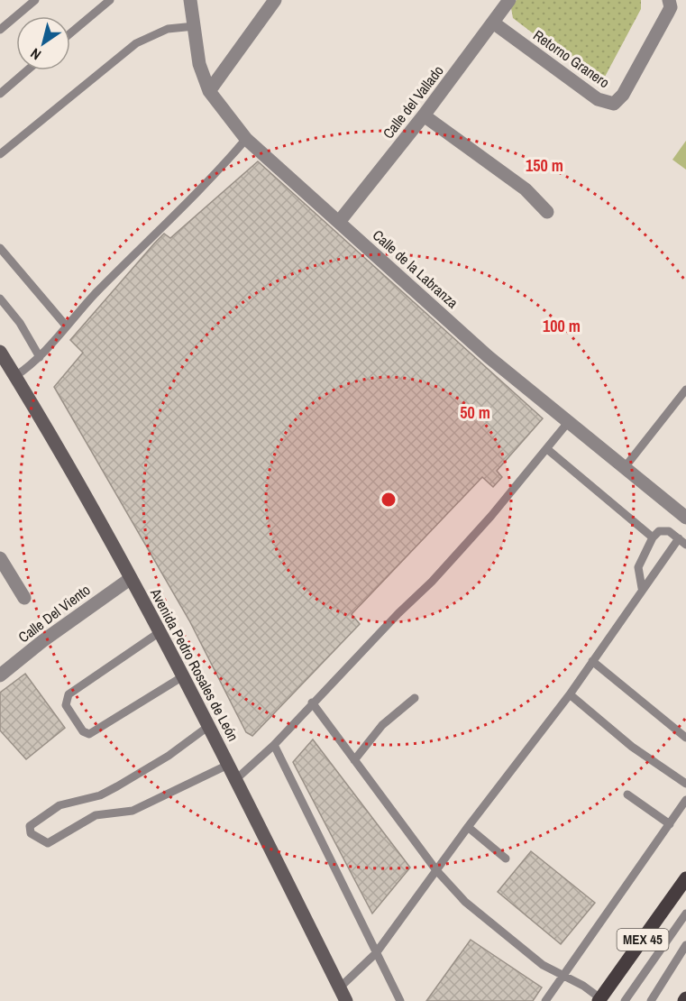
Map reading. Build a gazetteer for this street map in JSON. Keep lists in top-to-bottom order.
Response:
{
  "streets": {
    "main road": ["Avenida Pedro Rosales de León", "MEX 45"],
    "street": [
      "Retorno Granero",
      "Calle del Vallado",
      "Calle de la Labranza",
      "Calle Del Viento"
    ]
  },
  "crossings": [
    ["Retorno Granero", "Calle del Vallado"],
    ["Calle del Vallado", "Calle de la Labranza"],
    ["Calle Del Viento", "Avenida Pedro Rosales de León"]
  ],
  "north": "bottom left",
  "rings": ["150 m", "100 m", "50 m"]
}
